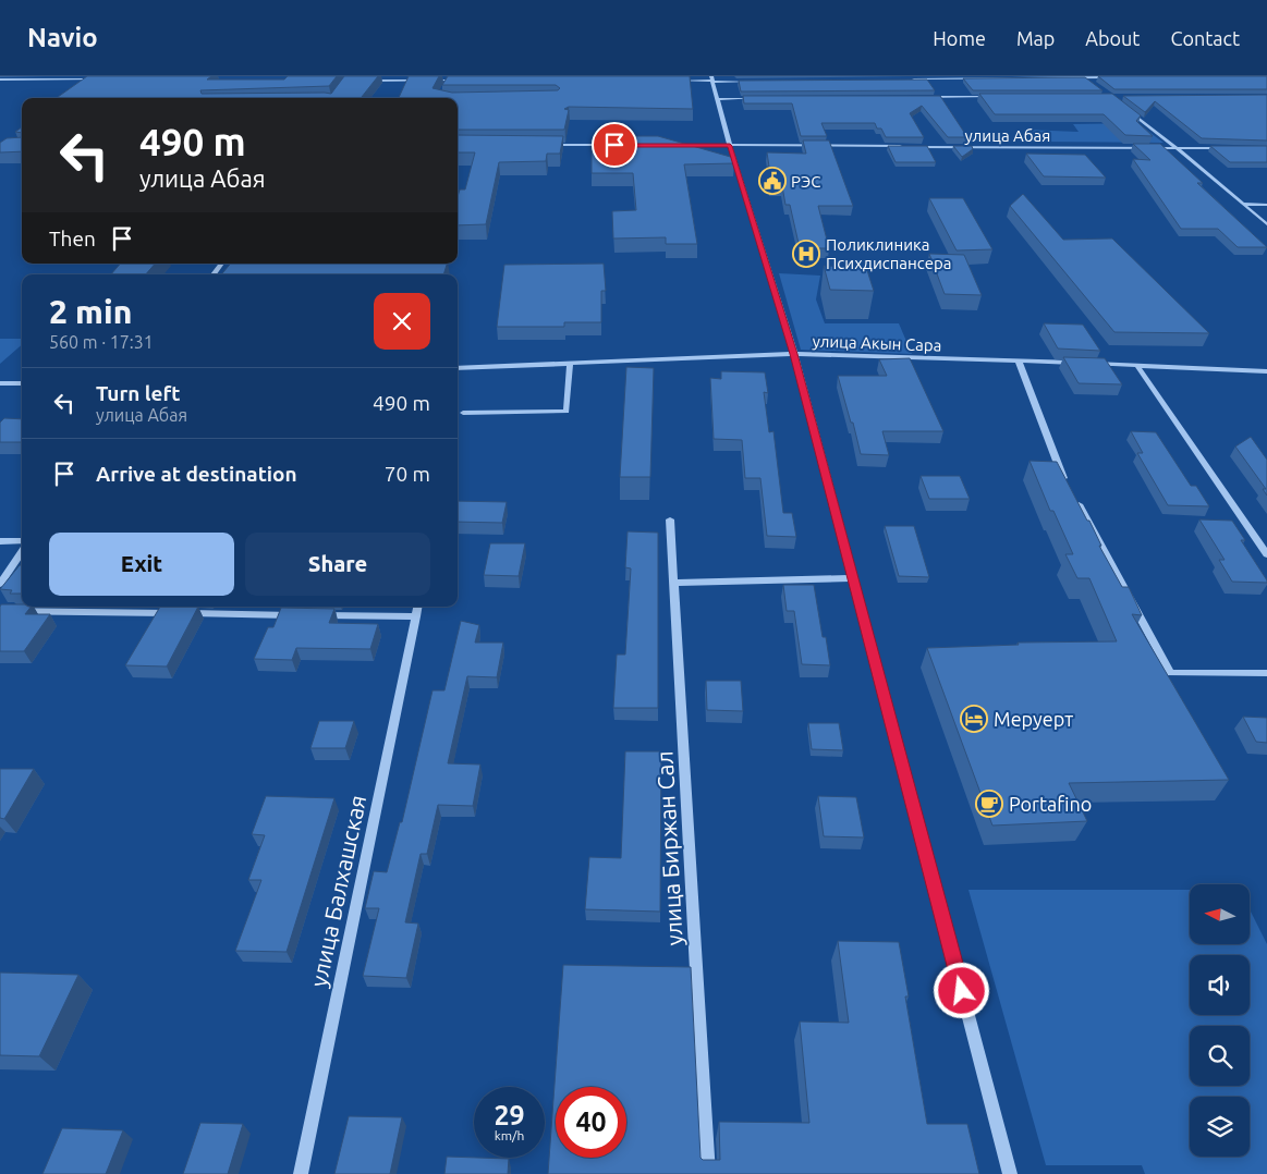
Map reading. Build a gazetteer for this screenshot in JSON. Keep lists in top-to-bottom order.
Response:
{
  "streets": {
    "street": [
      "улица Абая",
      "улица Акын Сара",
      "улица Биржан Сал",
      "улица Балхашская"
    ]
  },
  "places": {
    "public building": ["РЭС"],
    "hospital": ["Поликлиника Психдиспансера"],
    "hotel": ["Меруерт"],
    "cafe": ["Portafino"]
  },
  "north": "left",
  "page": {
    "header": "Navio",
    "nav": [
      "Home",
      "Map",
      "About",
      "Contact"
    ],
    "turn": ["490 m", "улица Абая"],
    "then": "Then",
    "heading": ["2 min", "560 m · 17:31"],
    "list": [
      {
        "name": "Turn left",
        "note": "улица Абая",
        "value": "490 m"
      },
      {
        "name": "Arrive at destination",
        "value": "70 m"
      }
    ],
    "buttons": ["Exit", "Share"],
    "speed": "29 km/h",
    "limit": "40"
  }
}
